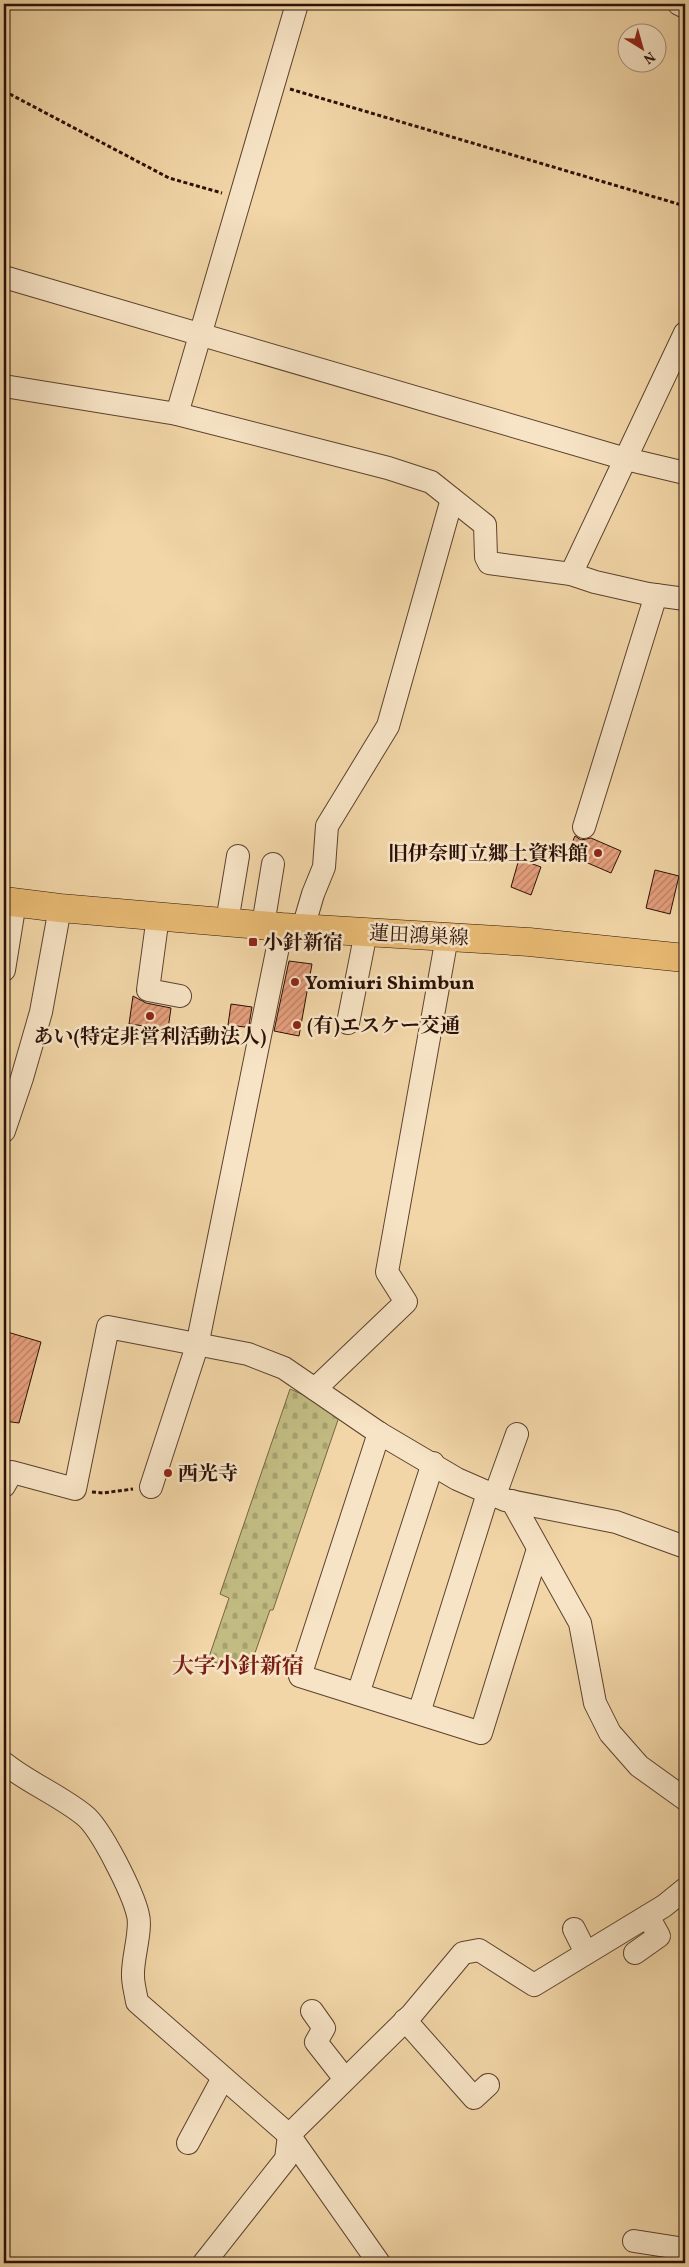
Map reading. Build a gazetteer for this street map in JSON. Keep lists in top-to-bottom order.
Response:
{
  "streets": {
    "main road": ["蓮田鴻巣線"]
  },
  "districts": ["大字小針新宿"],
  "places": {
    "other": [
      "旧伊奈町立郷土資料館",
      "Yomiuri Shimbun",
      "あい(特定非営利活動法人)",
      "(有)エスケー交通",
      "西光寺"
    ],
    "transit": ["小針新宿"]
  },
  "north": "bottom right"
}
